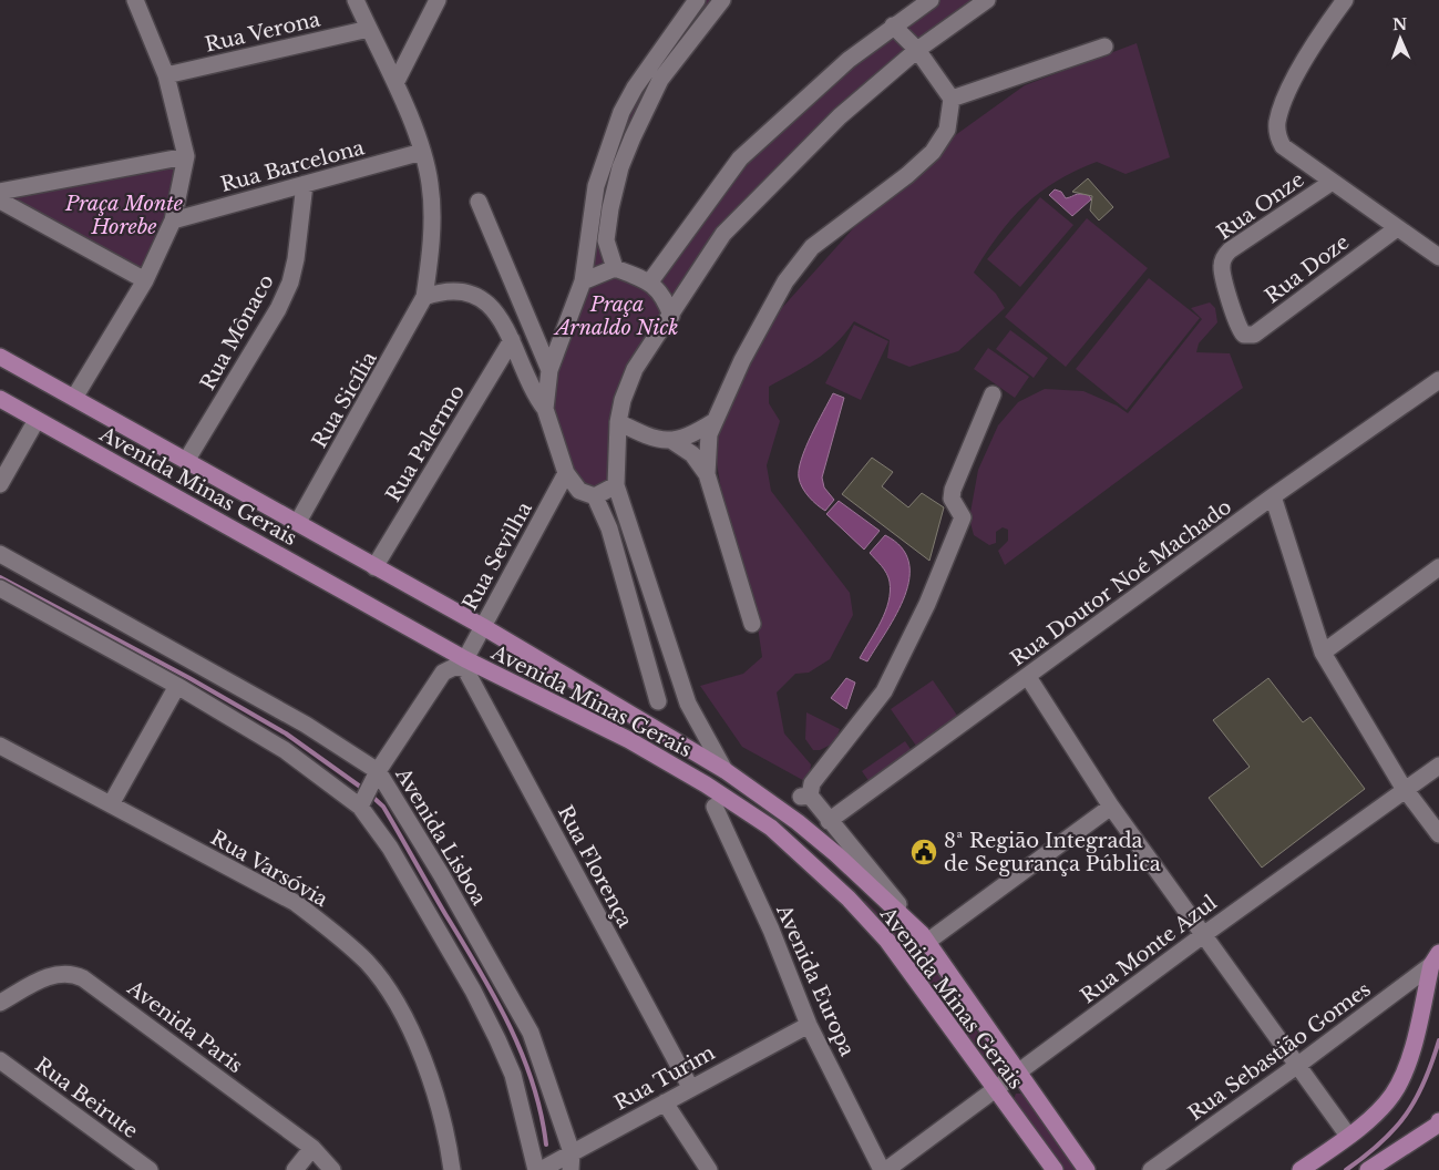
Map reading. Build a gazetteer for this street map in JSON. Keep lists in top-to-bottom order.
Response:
{
  "streets": {
    "main road": ["Avenida Minas Gerais"],
    "street": [
      "Rua Verona",
      "Rua Barcelona",
      "Rua Onze",
      "Rua Doze",
      "Rua Mônaco",
      "Rua Sicília",
      "Rua Palermo",
      "Rua Sevilha",
      "Rua Doutor Noé Machado",
      "Avenida Lisboa",
      "Rua Florença",
      "Rua Varsóvia",
      "Rua Monte Azul",
      "Avenida Europa",
      "Avenida Paris",
      "Rua Sebastião Gomes",
      "Rua Turim",
      "Rua Beirute"
    ]
  },
  "crossings": [
    ["Rua Verona", "Rua Sicília"],
    ["Rua Barcelona", "Rua Mônaco"],
    ["Rua Barcelona", "Rua Sicília"],
    ["Rua Onze", "Rua Doze"],
    ["Rua Mônaco", "Avenida Minas Gerais"],
    ["Rua Sicília", "Avenida Minas Gerais"],
    ["Rua Palermo", "Avenida Minas Gerais"],
    ["Avenida Minas Gerais", "Rua Sevilha"],
    ["Avenida Minas Gerais", "Rua Doutor Noé Machado"],
    ["Avenida Minas Gerais", "Rua Florença"],
    ["Avenida Minas Gerais", "Rua Monte Azul"],
    ["Rua Sevilha", "Rua Florença"],
    ["Avenida Lisboa", "Rua Turim"],
    ["Rua Florença", "Rua Turim"],
    ["Avenida Europa", "Rua Turim"]
  ],
  "parks": ["Praça Monte Horebe", "Praça Arnaldo Nick"],
  "places": {
    "public building": ["8ª Região Integrada de Segurança Pública"]
  },
  "north": "top"
}
